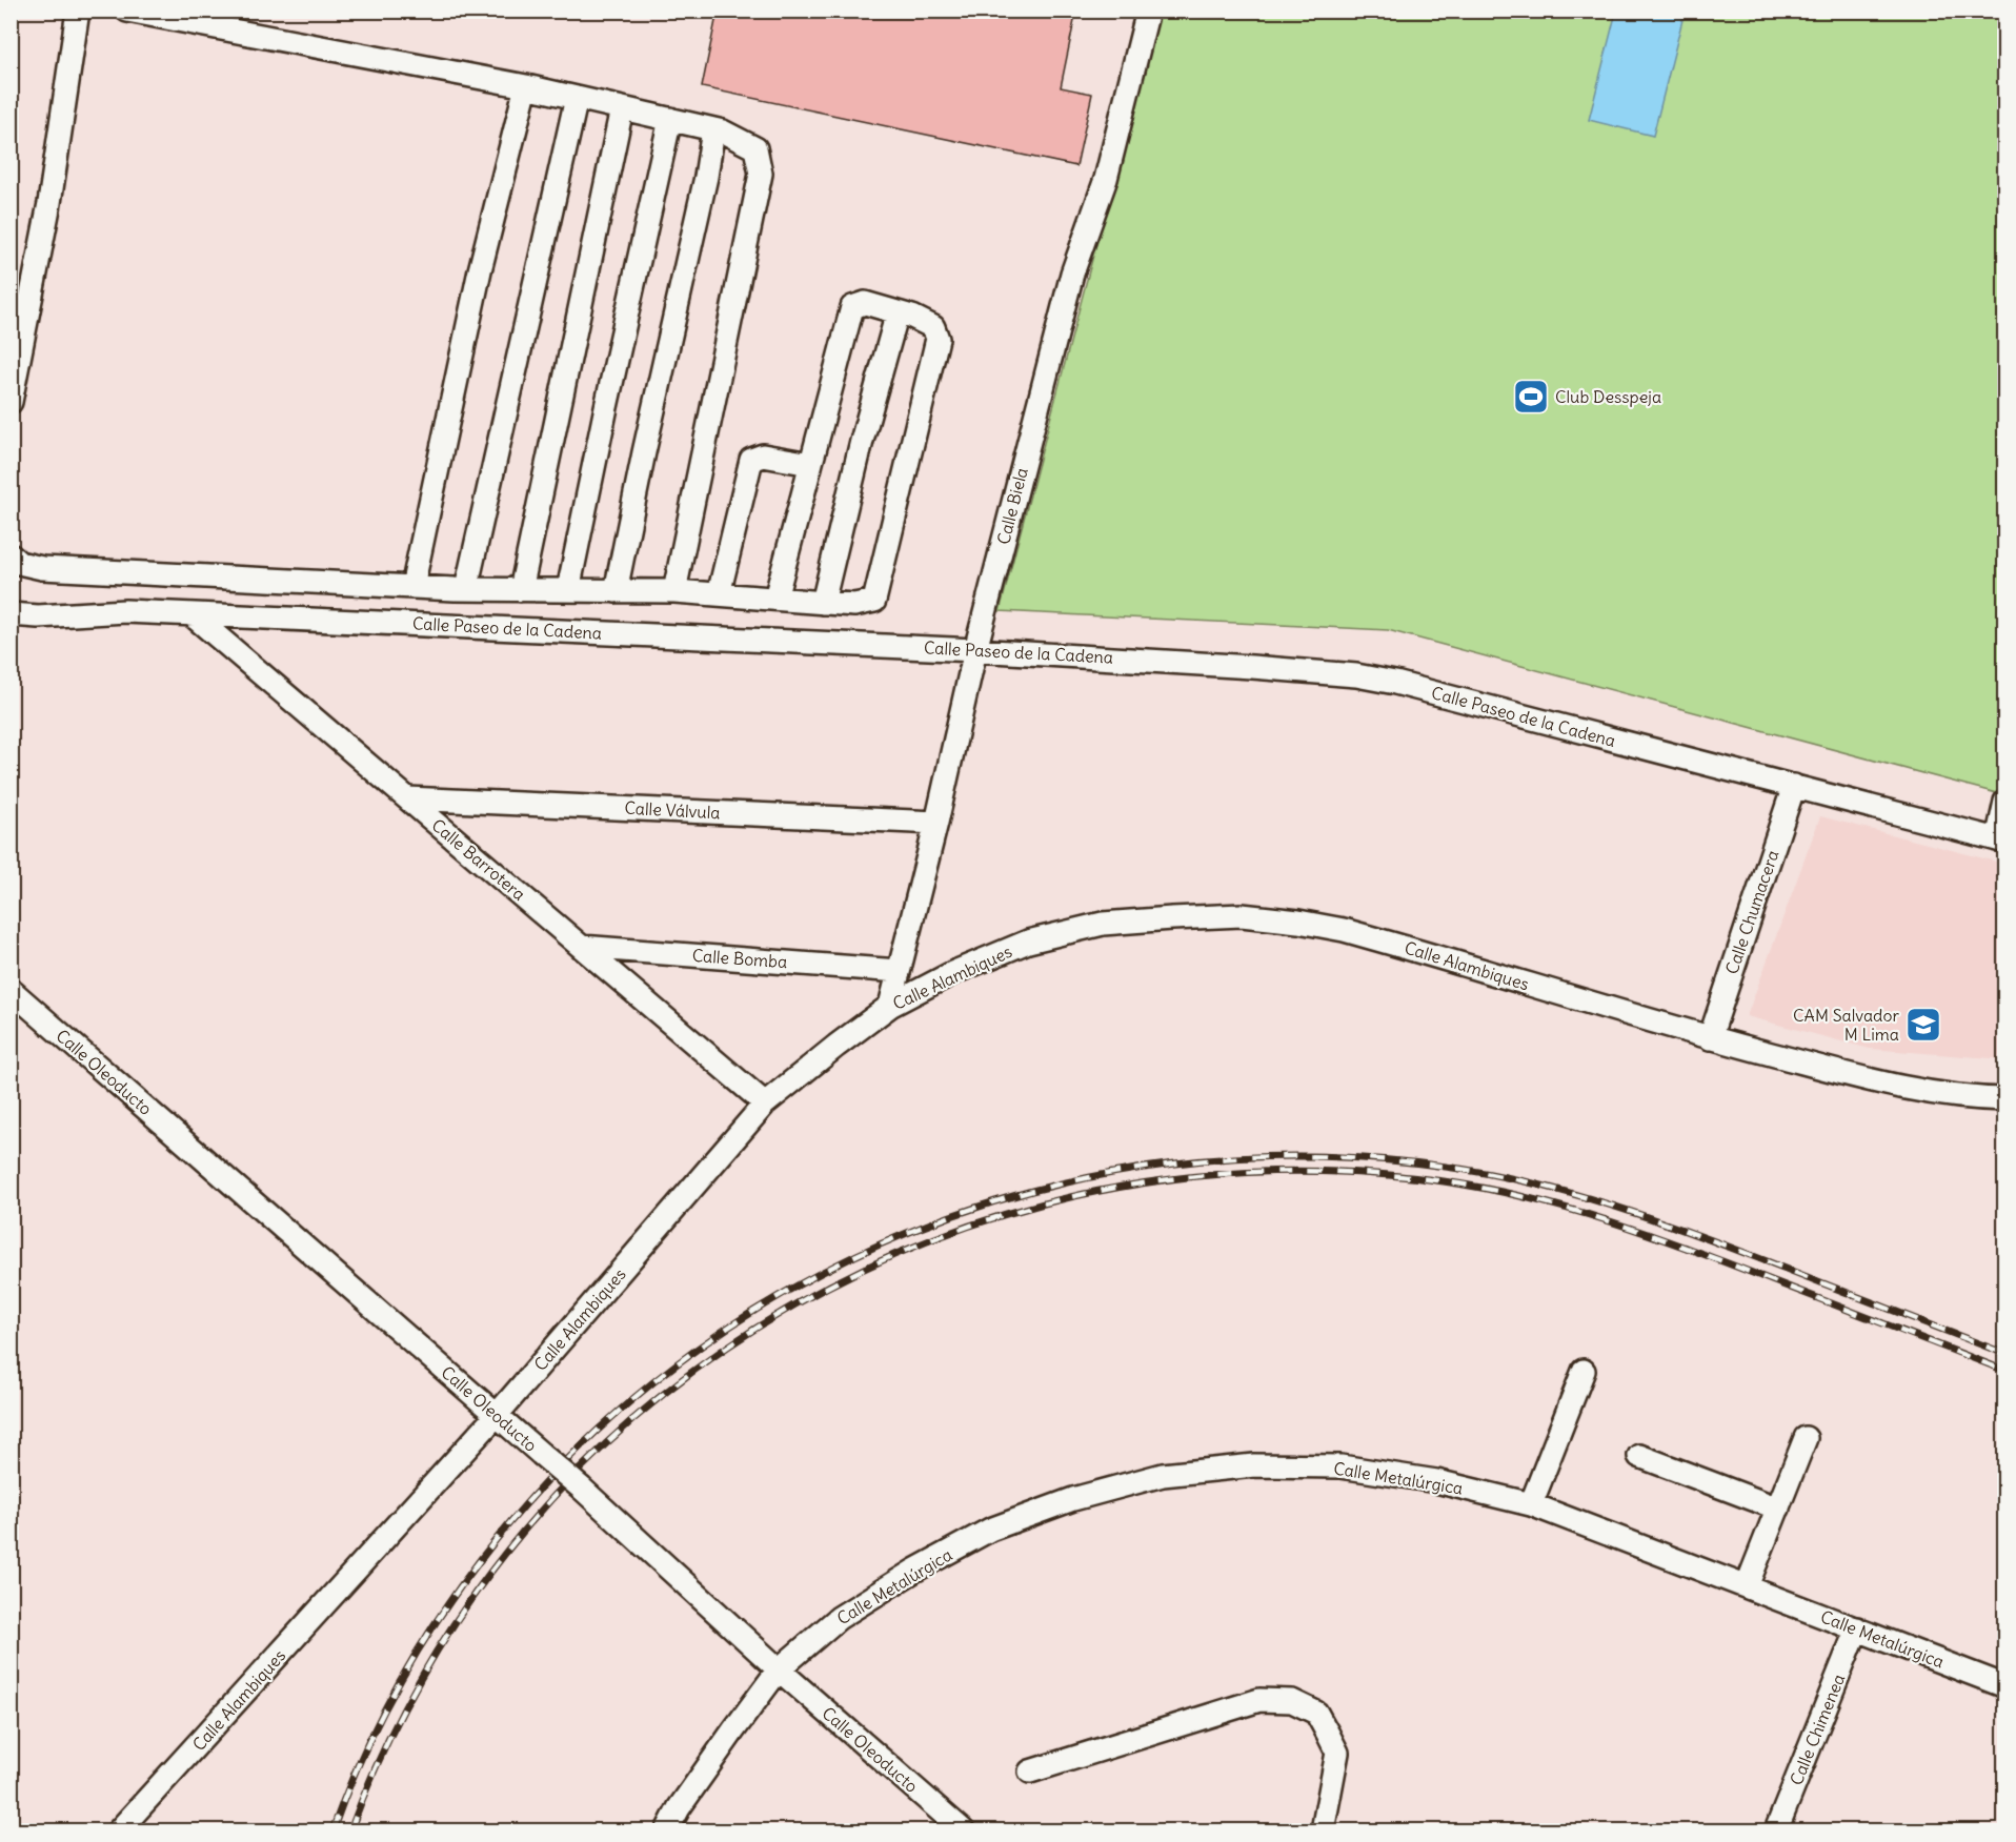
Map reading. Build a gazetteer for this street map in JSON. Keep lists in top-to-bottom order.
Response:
{
  "streets": {
    "street": [
      "Calle Biela",
      "Calle Paseo de la Cadena",
      "Calle Válvula",
      "Calle Barrotera",
      "Calle Chumacera",
      "Calle Bomba",
      "Calle Alambiques",
      "Calle Oleoducto",
      "Calle Metalúrgica",
      "Calle Chimenea"
    ]
  },
  "crossings": [
    ["Calle Biela", "Calle Paseo de la Cadena"],
    ["Calle Biela", "Calle Válvula"],
    ["Calle Biela", "Calle Bomba"],
    ["Calle Biela", "Calle Alambiques"],
    ["Calle Paseo de la Cadena", "Calle Barrotera"],
    ["Calle Paseo de la Cadena", "Calle Chumacera"],
    ["Calle Válvula", "Calle Barrotera"],
    ["Calle Barrotera", "Calle Bomba"],
    ["Calle Barrotera", "Calle Alambiques"],
    ["Calle Chumacera", "Calle Alambiques"],
    ["Calle Alambiques", "Calle Oleoducto"],
    ["Calle Oleoducto", "Calle Metalúrgica"],
    ["Calle Metalúrgica", "Calle Chimenea"]
  ],
  "places": {
    "sports": ["Club Desspeja"],
    "school or university": ["CAM Salvador M Lima"]
  }
}
